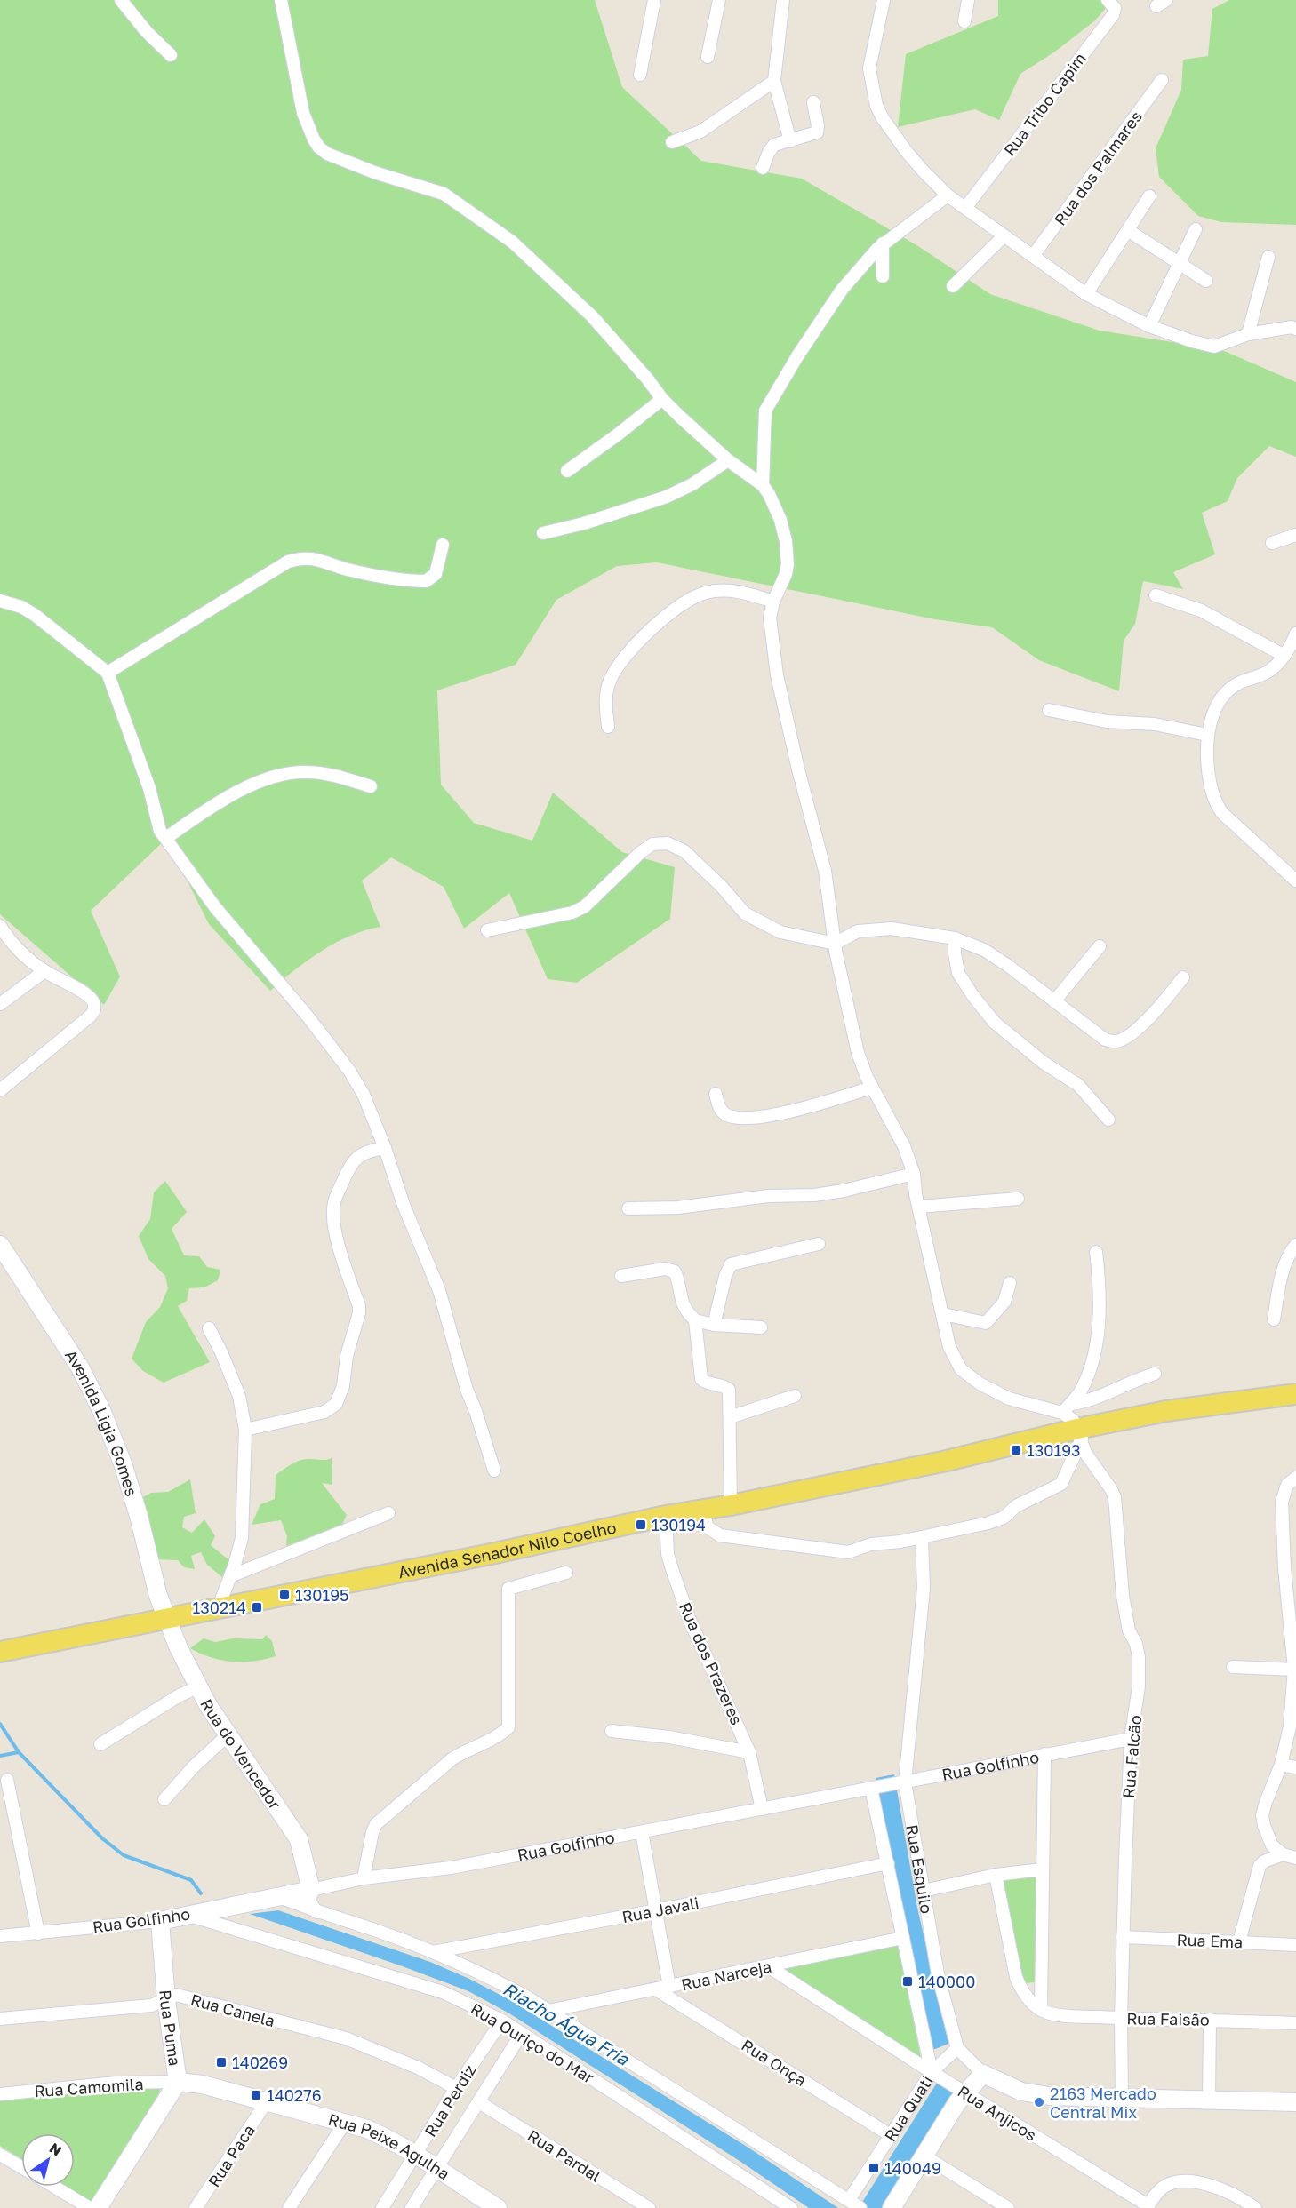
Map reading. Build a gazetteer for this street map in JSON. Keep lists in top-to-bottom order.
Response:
{
  "streets": {
    "main road": ["Avenida Senador Nilo Coelho"],
    "street": [
      "Rua Tribo Capim",
      "Rua dos Palmares",
      "Avenida Ligia Gomes",
      "Rua dos Prazeres",
      "Rua do Vencedor",
      "Rua Falcão",
      "Rua Golfinho",
      "Rua Esquilo",
      "Rua Javali",
      "Rua Ema",
      "Rua Narceja",
      "Rua Canela",
      "Rua Faisão",
      "Rua Puma",
      "Rua Ouriço do Mar",
      "Rua Onça",
      "Rua Camomila",
      "Rua Perdiz",
      "Rua Quati",
      "Rua Anjicos",
      "Rua Peixe Agulha",
      "Rua Paca",
      "Rua Pardal"
    ]
  },
  "crossings": [
    ["Avenida Ligia Gomes", "Avenida Senador Nilo Coelho"],
    ["Avenida Ligia Gomes", "Rua do Vencedor"],
    ["Avenida Senador Nilo Coelho", "Rua dos Prazeres"],
    ["Avenida Senador Nilo Coelho", "Rua do Vencedor"],
    ["Avenida Senador Nilo Coelho", "Rua Falcão"],
    ["Rua dos Prazeres", "Rua Golfinho"],
    ["Rua do Vencedor", "Rua Golfinho"],
    ["Rua Falcão", "Rua Golfinho"],
    ["Rua Falcão", "Rua Esquilo"],
    ["Rua Falcão", "Rua Ema"],
    ["Rua Falcão", "Rua Faisão"],
    ["Rua Golfinho", "Rua Esquilo"],
    ["Rua Golfinho", "Rua Puma"],
    ["Rua Golfinho", "Rua Ouriço do Mar"],
    ["Rua Esquilo", "Rua Javali"],
    ["Rua Esquilo", "Rua Narceja"],
    ["Rua Esquilo", "Rua Quati"],
    ["Rua Esquilo", "Rua Anjicos"],
    ["Rua Narceja", "Rua Onça"],
    ["Rua Narceja", "Rua Anjicos"],
    ["Rua Canela", "Rua Puma"],
    ["Rua Canela", "Rua Perdiz"],
    ["Rua Puma", "Rua Camomila"],
    ["Rua Puma", "Rua Peixe Agulha"],
    ["Rua Ouriço do Mar", "Rua Perdiz"],
    ["Rua Onça", "Rua Quati"],
    ["Rua Camomila", "Rua Peixe Agulha"],
    ["Rua Perdiz", "Rua Peixe Agulha"],
    ["Rua Perdiz", "Rua Pardal"],
    ["Rua Quati", "Rua Anjicos"],
    ["Rua Peixe Agulha", "Rua Paca"]
  ],
  "water": ["Riacho Água Fria"],
  "places": {
    "transit": [
      "130193",
      "130194",
      "130195",
      "130214",
      "140000",
      "140269",
      "140276",
      "140049"
    ],
    "other": ["2163 Mercado Central Mix"]
  },
  "north": "top right"
}
